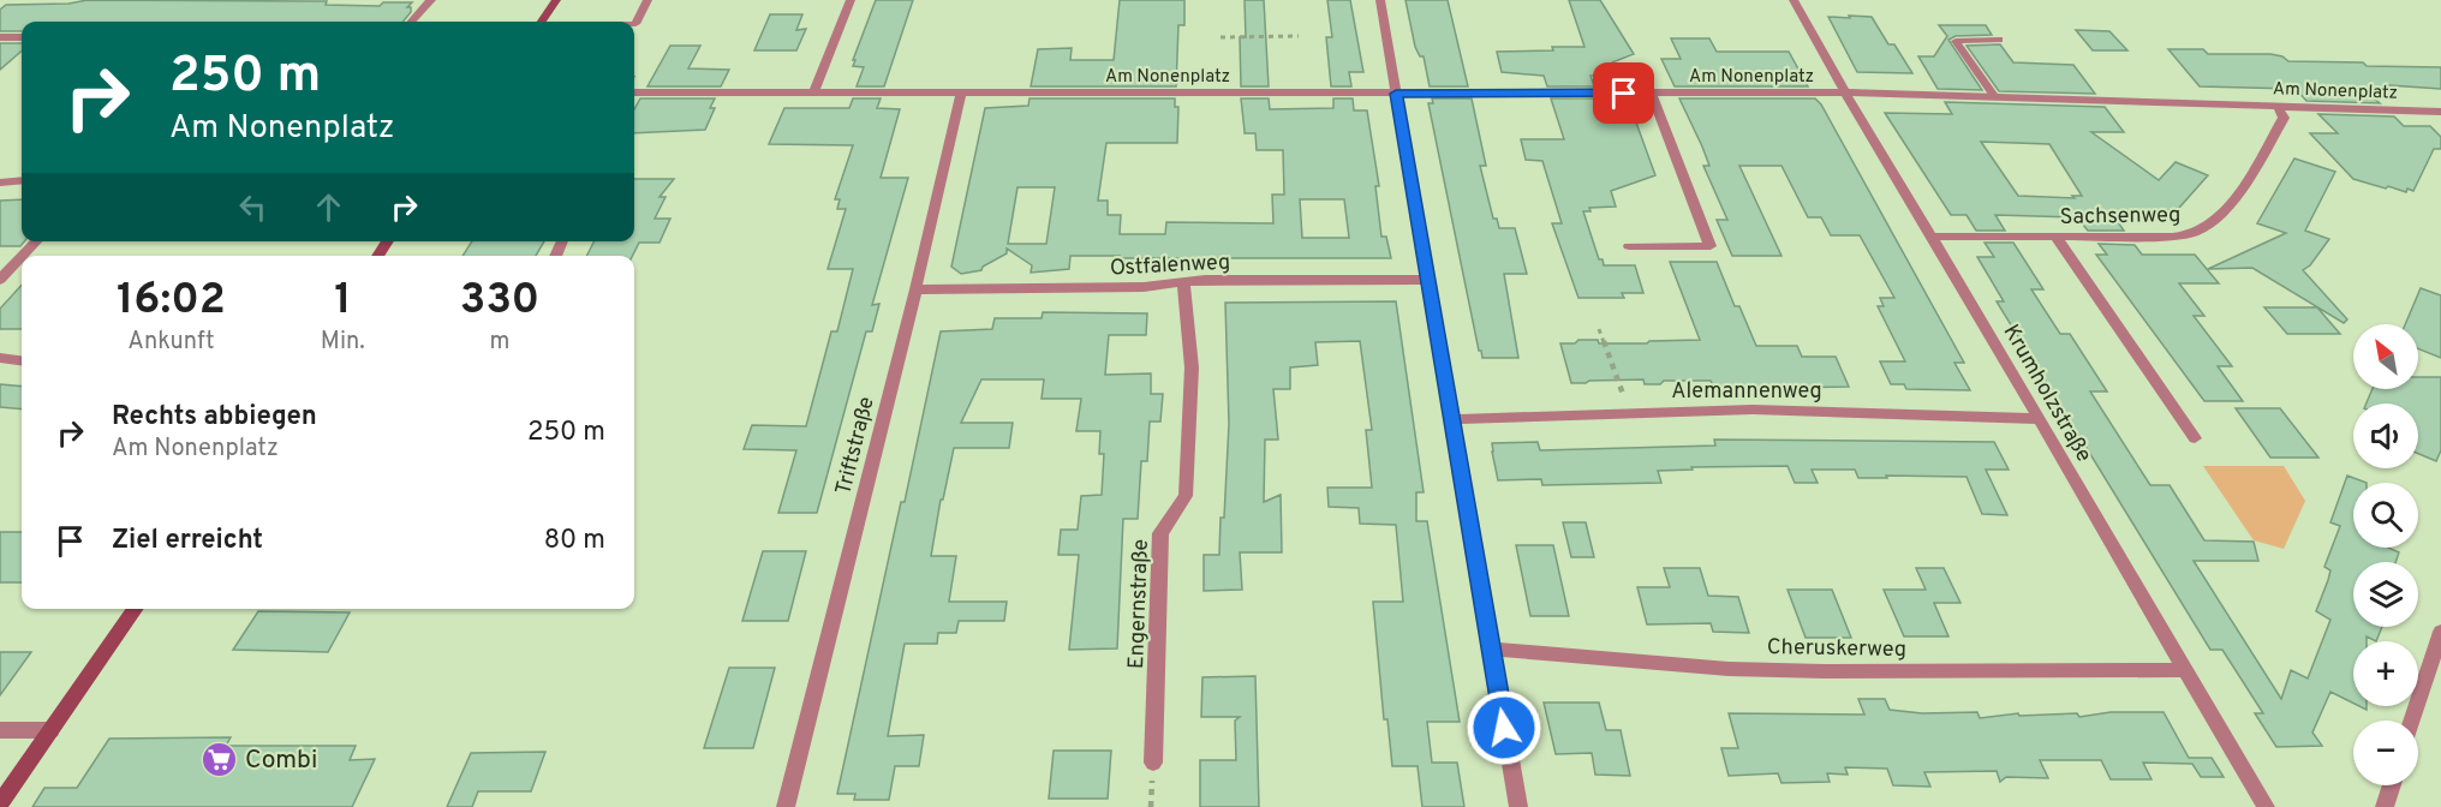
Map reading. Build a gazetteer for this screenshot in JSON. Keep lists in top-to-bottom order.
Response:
{
  "streets": {
    "street": [
      "Am Nonenplatz",
      "Sachsenweg",
      "Ostfalenweg",
      "Alemannenweg",
      "Krumholzstraße",
      "Triftstraße",
      "Engernstraße",
      "Cheruskerweg"
    ]
  },
  "crossings": [
    ["Am Nonenplatz", "Sachsenweg"],
    ["Am Nonenplatz", "Krumholzstraße"],
    ["Am Nonenplatz", "Triftstraße"],
    ["Sachsenweg", "Krumholzstraße"],
    ["Ostfalenweg", "Triftstraße"],
    ["Ostfalenweg", "Engernstraße"],
    ["Alemannenweg", "Krumholzstraße"],
    ["Krumholzstraße", "Cheruskerweg"]
  ],
  "places": {
    "supermarket": ["Combi"]
  },
  "north": "top left",
  "page": {
    "turn": ["250 m", "Am Nonenplatz"],
    "eta": [
      "16:02",
      "Ankunft",
      "1",
      "Min.",
      "330",
      "m"
    ],
    "map_buttons": ["+", "−"],
    "list": [
      {
        "name": "Rechts abbiegen",
        "note": "Am Nonenplatz",
        "value": "250 m"
      },
      {
        "name": "Ziel erreicht",
        "value": "80 m"
      }
    ]
  }
}
